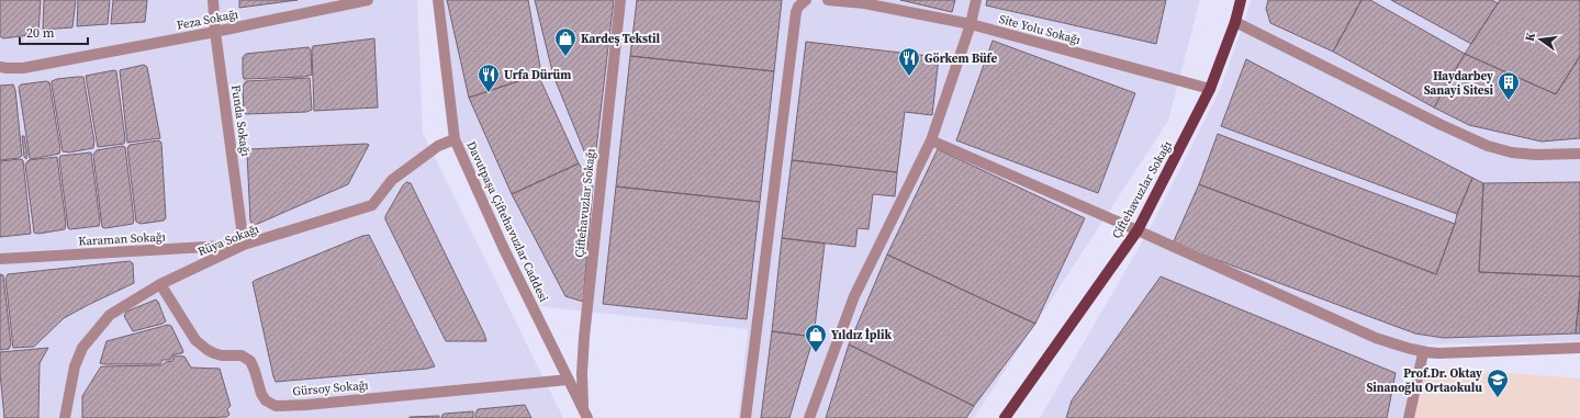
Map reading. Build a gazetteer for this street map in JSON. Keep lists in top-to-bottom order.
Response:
{
  "streets": {
    "main road": ["Çiftehavuzlar Sokağı"],
    "street": [
      "Feza Sokağı",
      "Site Yolu Sokağı",
      "Funda Sokağı",
      "Davutpaşa Çiftehavuzlar Caddesi",
      "Karaman Sokağı",
      "Rüya Sokağı",
      "Gürsoy Sokağı"
    ]
  },
  "crossings": [
    ["Feza Sokağı", "Funda Sokağı"],
    ["Site Yolu Sokağı", "Çiftehavuzlar Sokağı"],
    ["Funda Sokağı", "Karaman Sokağı"],
    ["Funda Sokağı", "Rüya Sokağı"],
    ["Çiftehavuzlar Sokağı", "Davutpaşa Çiftehavuzlar Caddesi"],
    ["Davutpaşa Çiftehavuzlar Caddesi", "Rüya Sokağı"],
    ["Davutpaşa Çiftehavuzlar Caddesi", "Gürsoy Sokağı"],
    ["Karaman Sokağı", "Rüya Sokağı"],
    ["Rüya Sokağı", "Gürsoy Sokağı"]
  ],
  "places": {
    "shop": ["Kardeş Tekstil", "Yıldız İplik"],
    "restaurant": ["Görkem Büfe", "Urfa Dürüm"],
    "building": ["Haydarbey Sanayi Sitesi"],
    "school or university": ["Prof.Dr. Oktay Sinanoğlu Ortaokulu"]
  },
  "scale_bar": "20 m",
  "north": "left"
}
